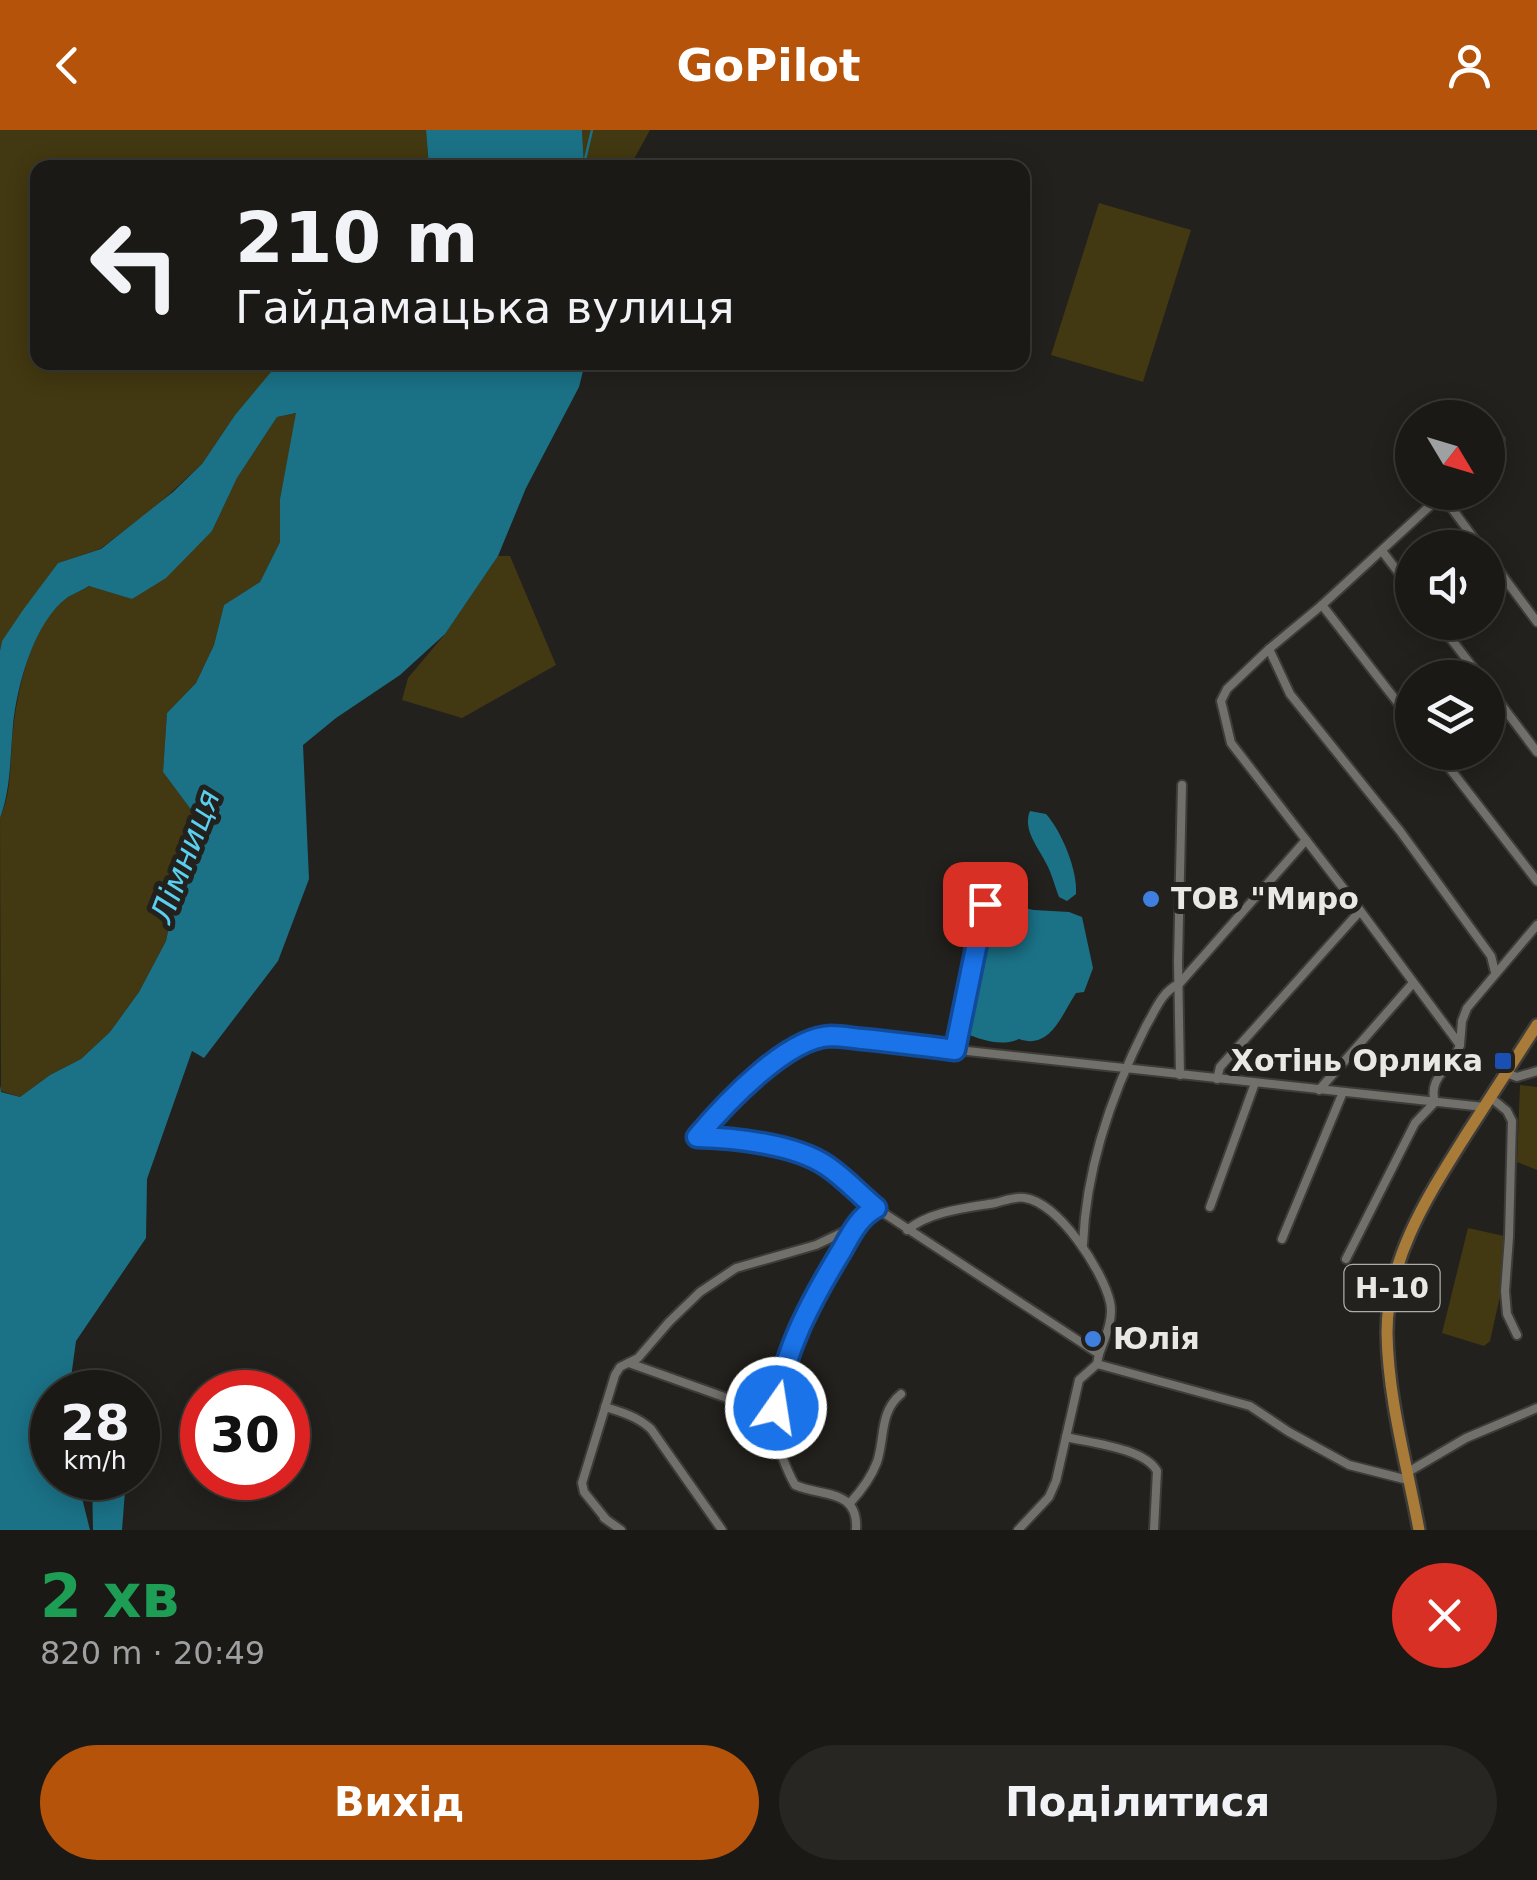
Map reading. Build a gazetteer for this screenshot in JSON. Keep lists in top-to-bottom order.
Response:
{
  "streets": {
    "main road": ["Н-10"]
  },
  "water": ["Лімниця"],
  "places": {
    "other": ["ТОВ \"Миро", "Юлія"],
    "transit": ["Хотінь Орлика"]
  },
  "north": "bottom right",
  "page": {
    "header": "GoPilot",
    "turn": ["210 m", "Гайдамацька вулиця"],
    "speed": "28 km/h",
    "limit": "30",
    "heading": ["2 хв", "820 m · 20:49"],
    "buttons": ["Вихід", "Поділитися"]
  }
}
